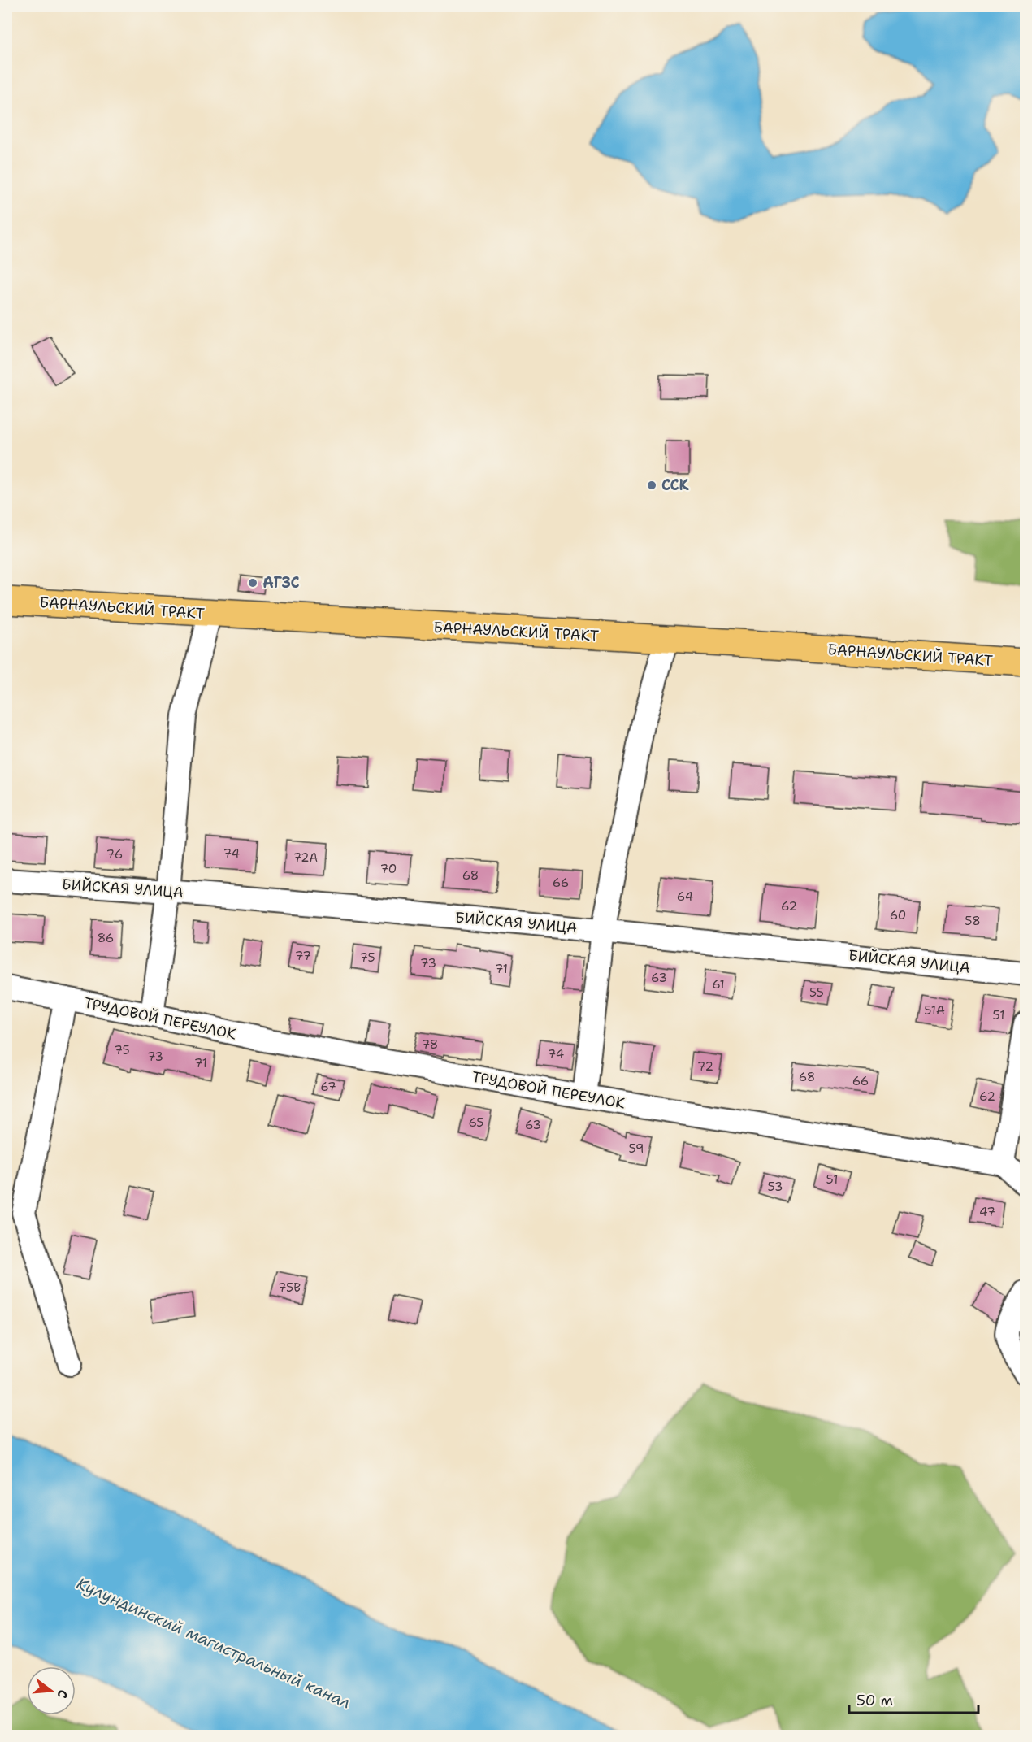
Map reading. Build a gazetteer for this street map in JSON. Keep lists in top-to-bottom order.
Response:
{
  "streets": {
    "main road": ["БАРНАУЛЬСКИЙ ТРАКТ"],
    "street": ["БИЙСКАЯ УЛИЦА", "ТРУДОВОЙ ПЕРЕУЛОК"]
  },
  "water": ["Кулундинский магистральный канал"],
  "places": ["ССК", "АГЗС"],
  "house_numbers": [
    "74",
    "76",
    "72А",
    "70",
    "68",
    "66",
    "64",
    "62",
    "60",
    "58",
    "86",
    "77",
    "75",
    "73",
    "71",
    "63",
    "61",
    "55",
    "51А",
    "51",
    "78",
    "75",
    "74",
    "73",
    "71",
    "72",
    "68",
    "66",
    "67",
    "62",
    "65",
    "63",
    "59",
    "51",
    "53",
    "47",
    "75В"
  ],
  "scale_bar": "50 m",
  "north": "right"
}
